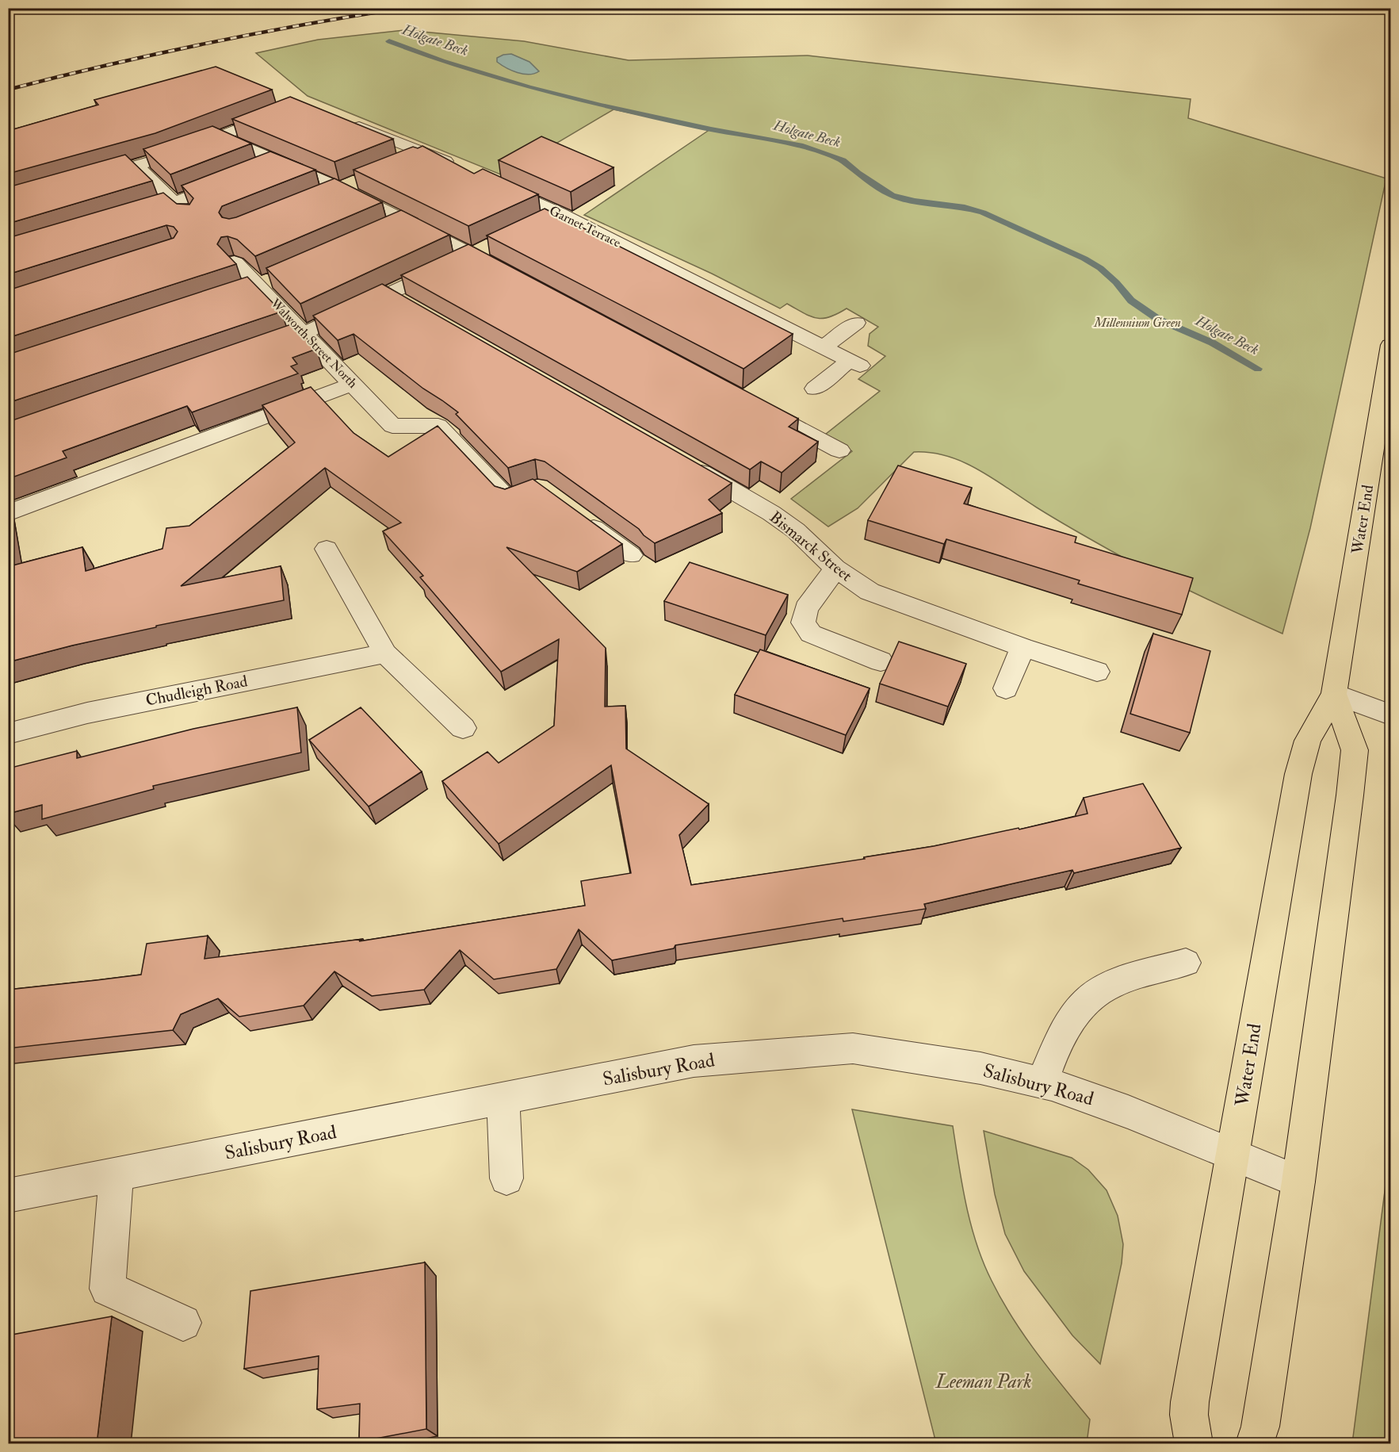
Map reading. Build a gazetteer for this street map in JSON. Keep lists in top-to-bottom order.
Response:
{
  "streets": {
    "main road": ["Water End"],
    "street": [
      "Garnet Terrace",
      "Walworth Street North",
      "Bismarck Street",
      "Chudleigh Road",
      "Salisbury Road"
    ]
  },
  "crossings": [
    ["Water End", "Salisbury Road"]
  ],
  "water": ["Holgate Beck"],
  "parks": ["Millennium Green", "Leeman Park"]
}
